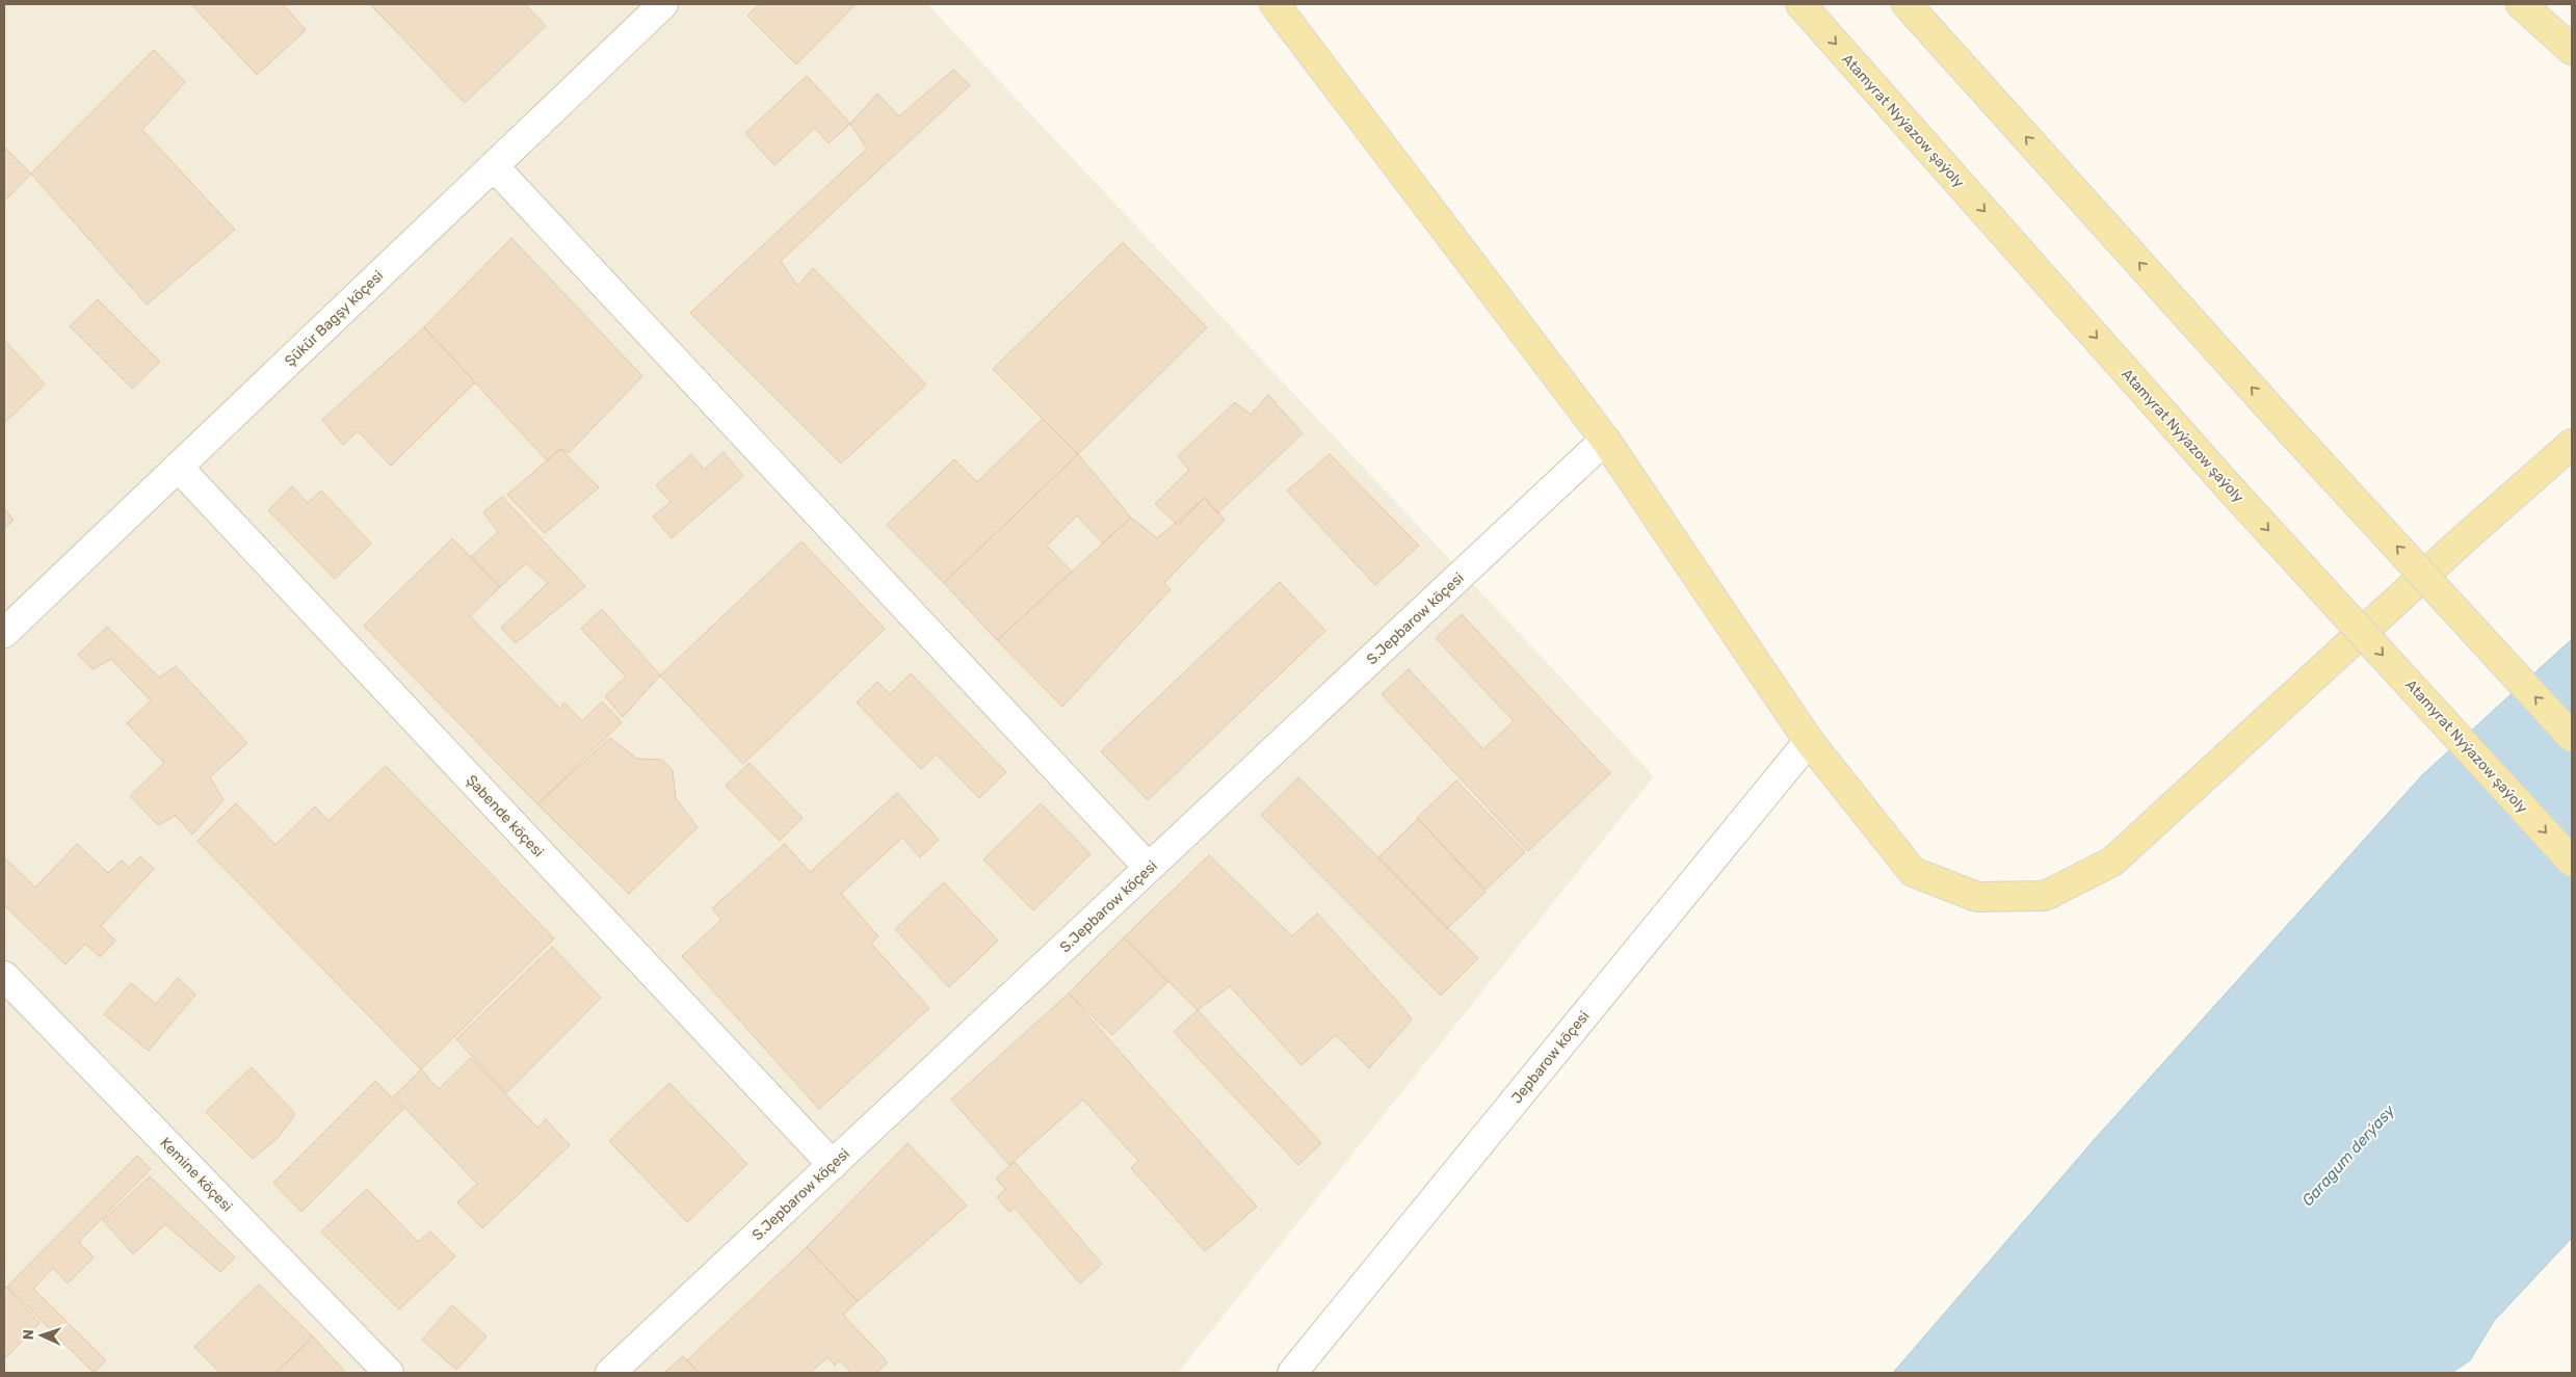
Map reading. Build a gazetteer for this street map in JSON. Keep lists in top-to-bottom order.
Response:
{
  "streets": {
    "main road": ["Atamyrat Nyýazow şaýoly"],
    "street": [
      "Şükür Bagşy köçesi",
      "S.Jepbarow köçesi",
      "Şabende köçesi",
      "Jepbarow köçesi",
      "Kemine köçesi"
    ]
  },
  "crossings": [
    ["Şükür Bagşy köçesi", "Şabende köçesi"],
    ["S.Jepbarow köçesi", "Şabende köçesi"]
  ],
  "water": ["Garagum derýasy"],
  "north": "left"
}
